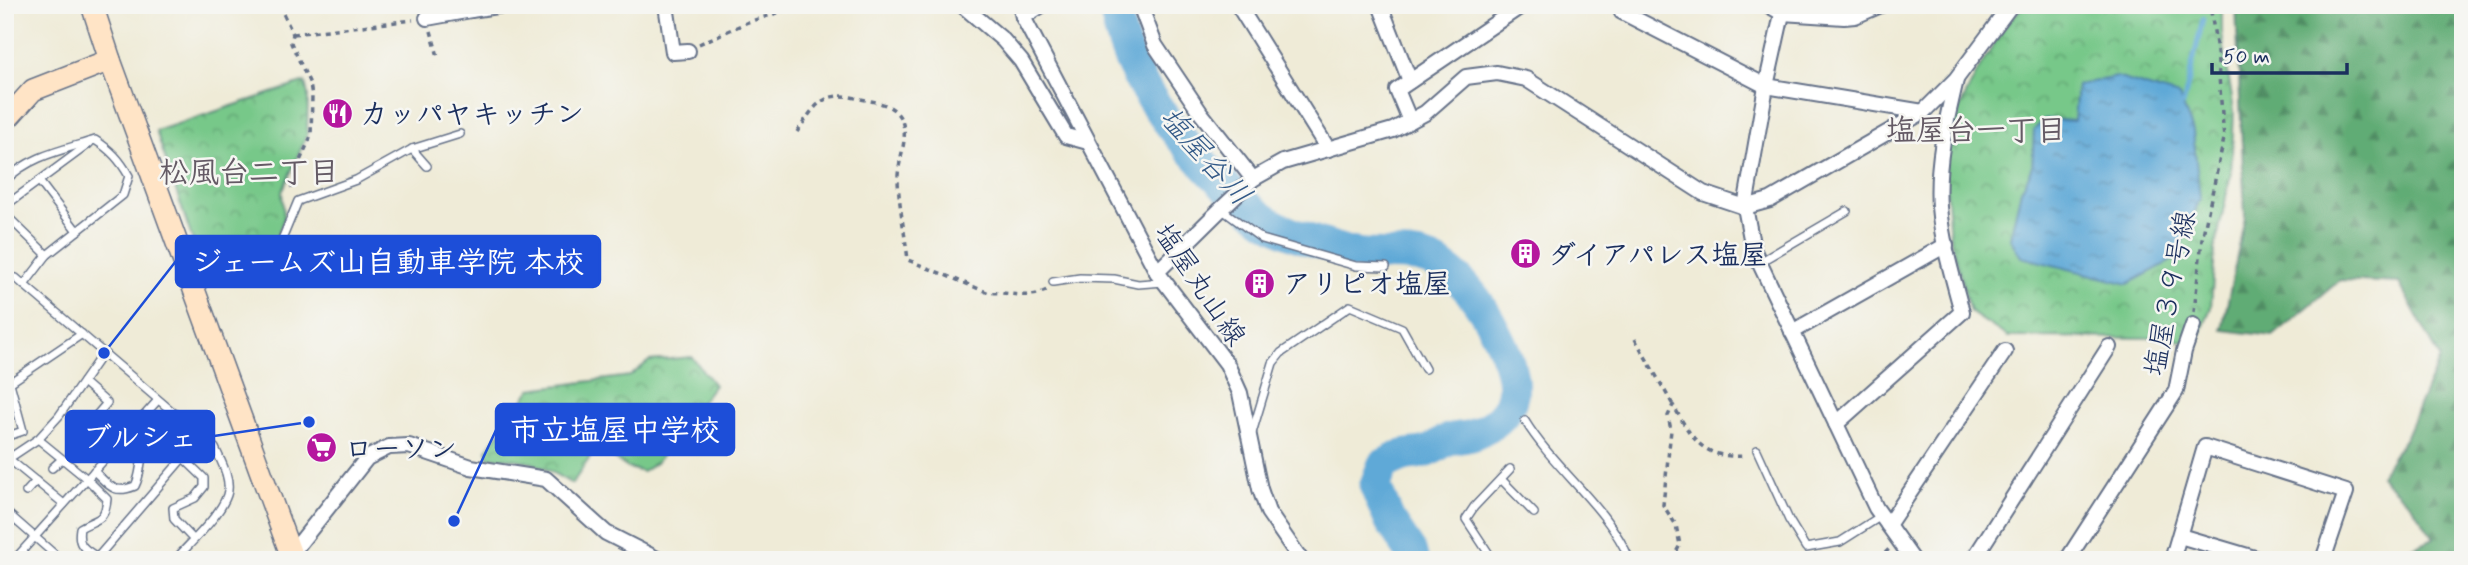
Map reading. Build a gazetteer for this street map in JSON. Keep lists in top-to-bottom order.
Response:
{
  "streets": {
    "street": ["塩屋丸山線", "塩屋３９号線"]
  },
  "districts": ["塩屋台一丁目", "松風台二丁目"],
  "water": ["塩屋谷川"],
  "places": {
    "restaurant": ["カッパヤキッチン"],
    "building": ["ダイアパレス塩屋", "アリピオ塩屋"],
    "other": ["ジェームズ山自動車学院 本校", "ブルシェ", "市立塩屋中学校"],
    "supermarket": ["ローソン"]
  },
  "scale_bar": "50 m"
}
